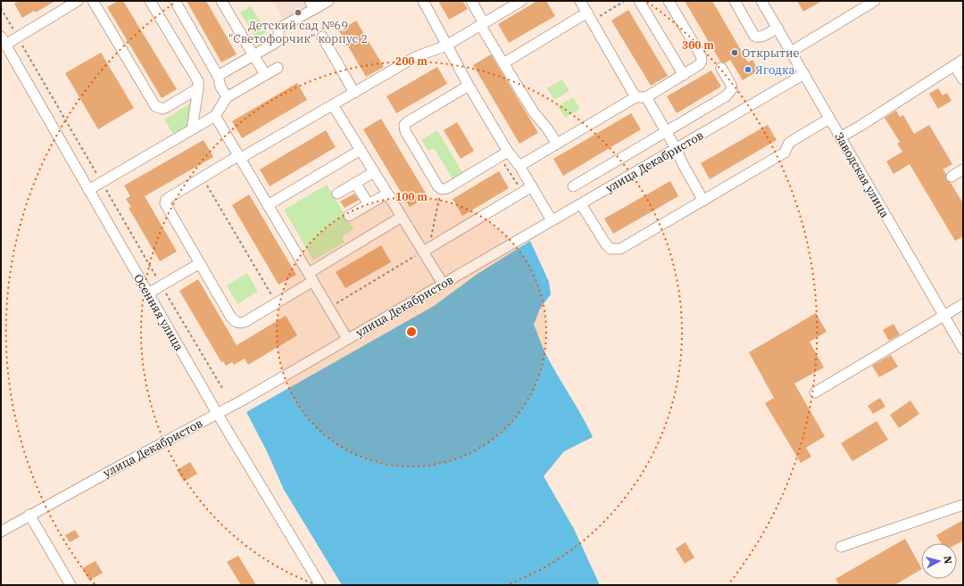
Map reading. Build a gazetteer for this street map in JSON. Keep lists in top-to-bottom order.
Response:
{
  "streets": {
    "street": ["улица Декабристов", "Заводская улица", "Осенняя улица"]
  },
  "crossings": [
    ["улица Декабристов", "Заводская улица"],
    ["улица Декабристов", "Осенняя улица"]
  ],
  "places": ["Детский сад №69 \"Светофорчик\" корпус 2", "Открытие", "Ягодка"],
  "north": "right",
  "rings": ["300 m", "200 m", "100 m"]
}
